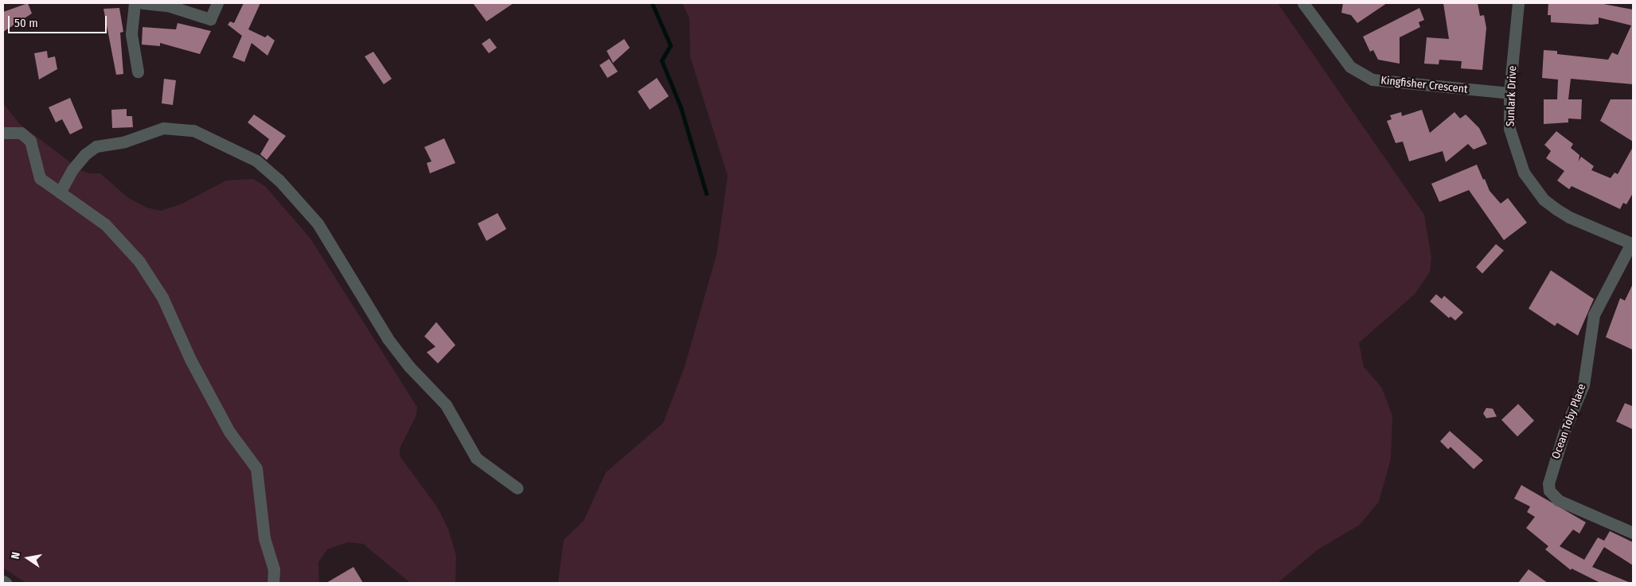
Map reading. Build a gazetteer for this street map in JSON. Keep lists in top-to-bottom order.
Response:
{
  "streets": {
    "street": ["Kingfisher Crescent", "Sunlark Drive", "Ocean Toby Place"]
  },
  "crossings": [
    ["Kingfisher Crescent", "Sunlark Drive"],
    ["Sunlark Drive", "Ocean Toby Place"]
  ],
  "scale_bar": "50 m",
  "north": "left"
}
